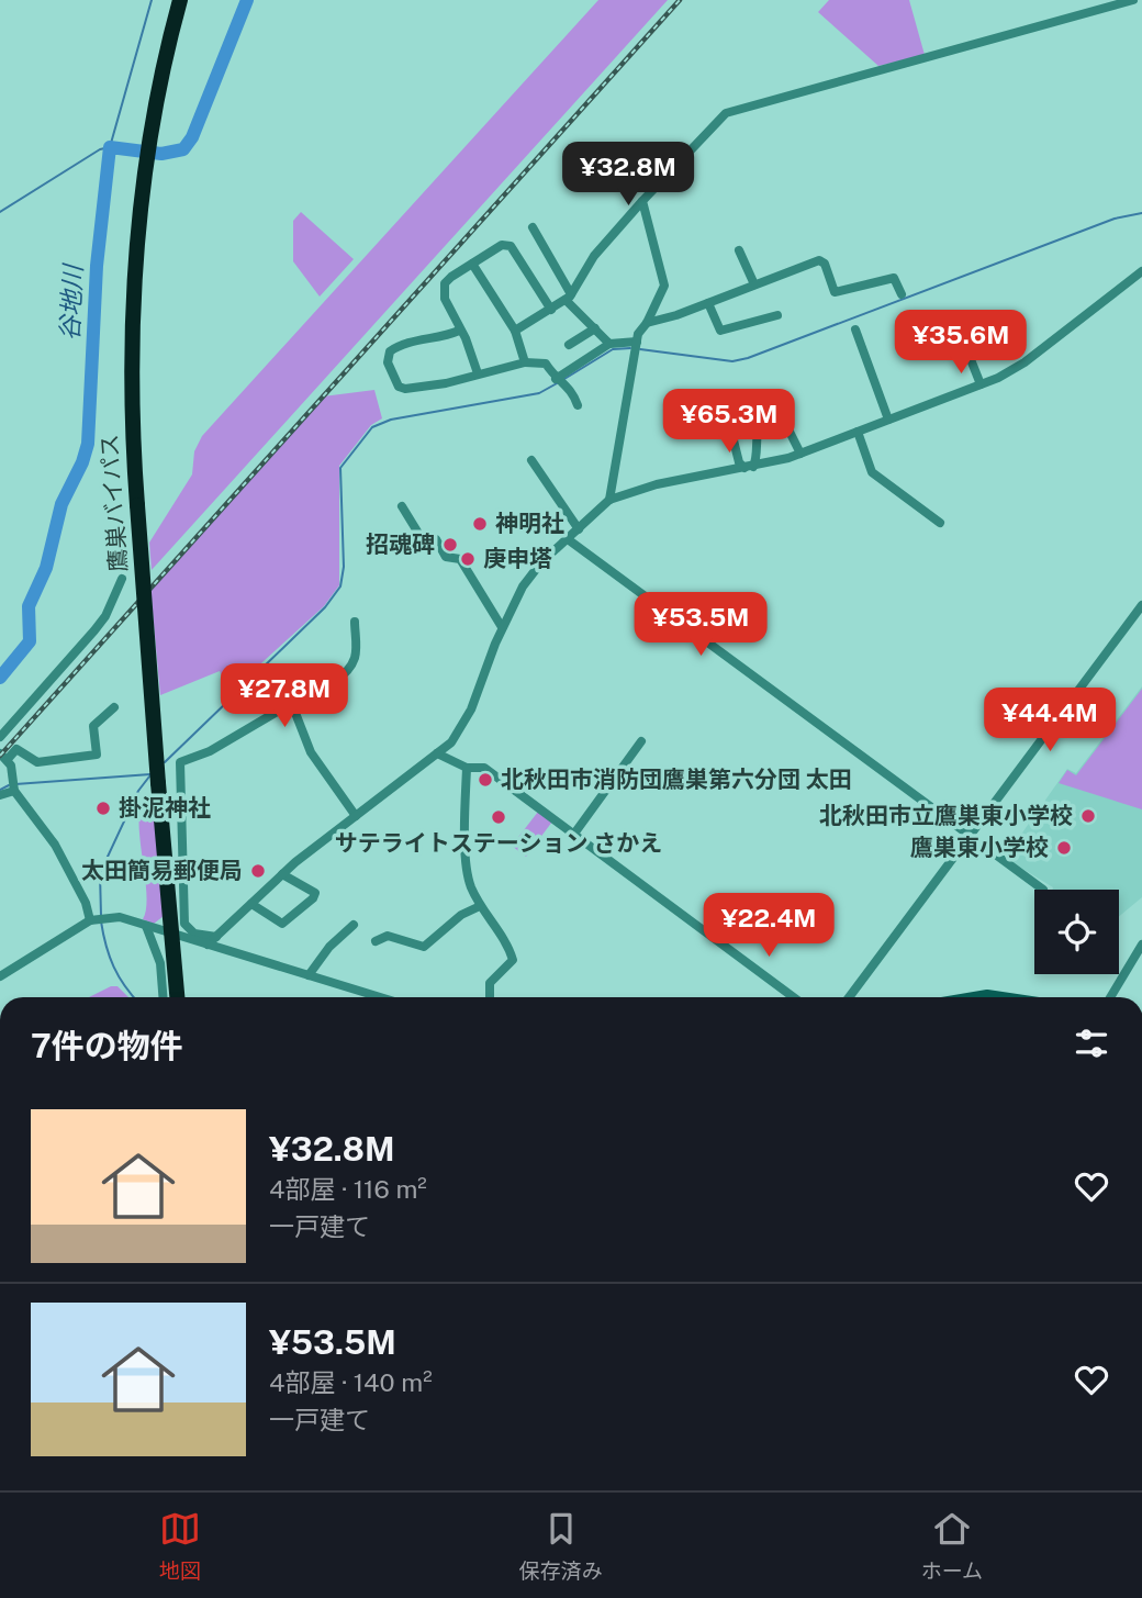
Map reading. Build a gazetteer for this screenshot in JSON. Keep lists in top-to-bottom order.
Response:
{
  "streets": {
    "highway": ["鷹巣バイパス"]
  },
  "water": ["谷地川"],
  "places": [
    "神明社",
    "招魂碑",
    "庚申塔",
    "北秋田市消防団鷹巣第六分団 太田",
    "掛泥神社",
    "北秋田市立鷹巣東小学校",
    "サテライトステーション さかえ",
    "鷹巣東小学校",
    "太田簡易郵便局"
  ],
  "page": {
    "price": [
      "¥32.8M",
      "¥35.6M",
      "¥65.3M",
      "¥53.5M",
      "¥27.8M",
      "¥44.4M",
      "¥22.4M"
    ],
    "heading": "7件の物件",
    "list": [
      {
        "name": "¥32.8M",
        "note": "4部屋 · 116 m² · 一戸建て"
      },
      {
        "name": "¥53.5M",
        "note": "4部屋 · 140 m² · 一戸建て"
      }
    ],
    "tabs": ["地図", "保存済み", "ホーム"]
  }
}
